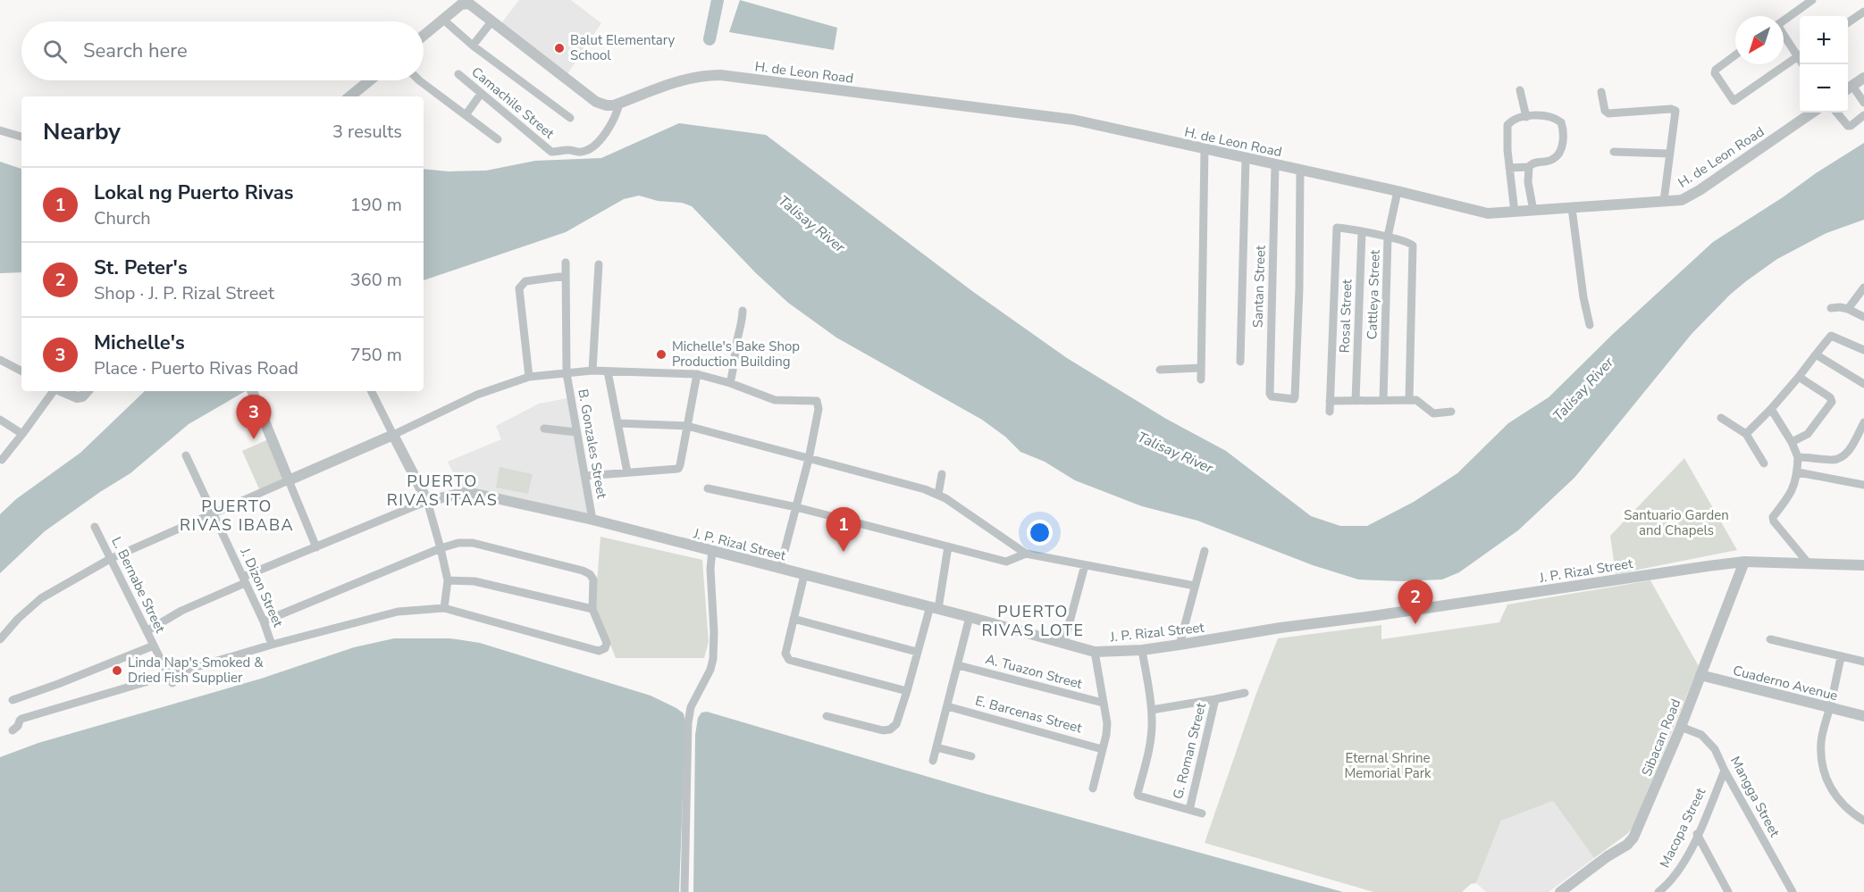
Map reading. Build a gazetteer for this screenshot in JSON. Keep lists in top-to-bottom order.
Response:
{
  "streets": {
    "street": [
      "H. de Leon Road",
      "Camachile Street",
      "Santan Street",
      "Cattleya Street",
      "Rosal Street",
      "B. Gonzales Street",
      "J. P. Rizal Street",
      "L. Bernabe Street",
      "J. Dizon Street",
      "A. Tuazon Street",
      "Cuaderno Avenue",
      "E. Barcenas Street",
      "Sibacan Road",
      "G. Roman Street",
      "Mangga Street",
      "Macopa Street"
    ]
  },
  "crossings": [
    ["H. de Leon Road", "Camachile Street"],
    ["H. de Leon Road", "Santan Street"],
    ["H. de Leon Road", "Cattleya Street"],
    ["B. Gonzales Street", "J. P. Rizal Street"],
    ["J. P. Rizal Street", "Sibacan Road"],
    ["Cuaderno Avenue", "Sibacan Road"],
    ["Sibacan Road", "Mangga Street"],
    ["Mangga Street", "Macopa Street"]
  ],
  "districts": ["PUERTO RIVAS ITAAS", "PUERTO RIVAS IBABA", "PUERTO RIVAS LOTE"],
  "water": ["Talisay River"],
  "parks": ["Santuario Garden and Chapels", "Eternal Shrine Memorial Park"],
  "places": ["Balut Elementary School", "Michelle's Bake Shop Production Building", "Linda Nap's Smoked & Dried Fish Supplier"],
  "north": "bottom left",
  "page": {
    "map_buttons": ["+", "−"],
    "search": "Search here",
    "heading": ["Nearby", "3 results"],
    "list": [
      {
        "mark": "1",
        "name": "Lokal ng Puerto Rivas",
        "note": "Church",
        "value": "190 m"
      },
      {
        "mark": "2",
        "name": "St. Peter's",
        "note": "Shop · J. P. Rizal Street",
        "value": "360 m"
      },
      {
        "mark": "3",
        "name": "Michelle's",
        "note": "Place · Puerto Rivas Road",
        "value": "750 m"
      }
    ],
    "pins": ["3", "1", "2"]
  }
}
